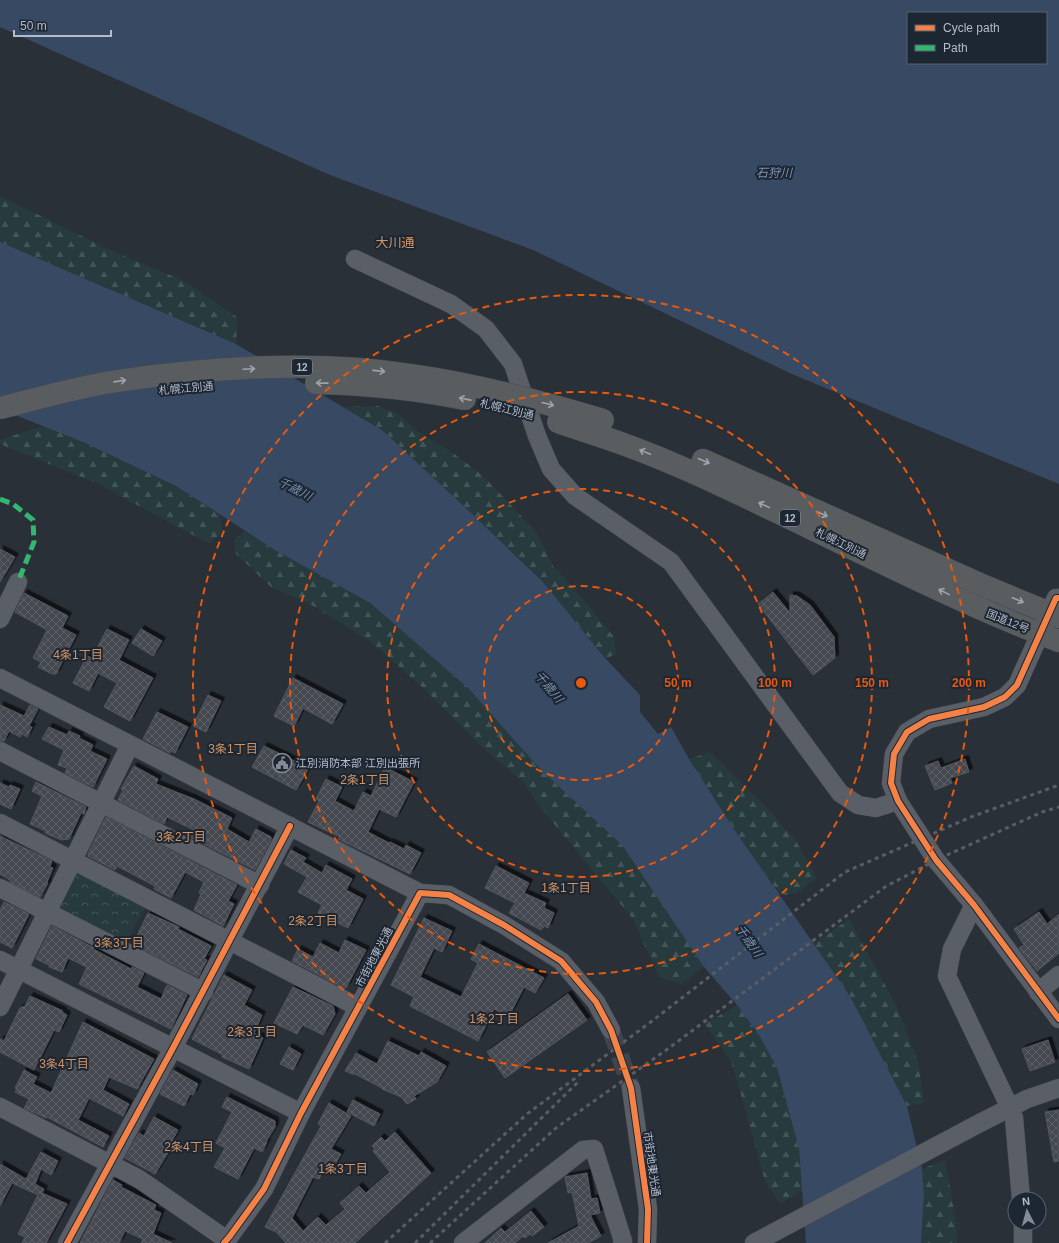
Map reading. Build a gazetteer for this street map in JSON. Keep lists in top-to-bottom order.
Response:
{
  "streets": {
    "highway": ["12", "札幌江別通", "国道12号"],
    "street": ["市街地東光通"]
  },
  "crossings": [
    ["札幌江別通", "国道12号"]
  ],
  "districts": [
    "大川通",
    "4条1丁目",
    "3条1丁目",
    "2条1丁目",
    "3条2丁目",
    "1条1丁目",
    "2条2丁目",
    "3条3丁目",
    "1条2丁目",
    "2条3丁目",
    "3条4丁目",
    "2条4丁目",
    "1条3丁目"
  ],
  "water": ["石狩川", "千歳川"],
  "places": {
    "public building": ["江別消防本部 江別出張所"]
  },
  "legend": ["Cycle path", "Path"],
  "scale_bar": "50 m",
  "north": "top",
  "rings": [
    "50 m",
    "100 m",
    "150 m",
    "200 m"
  ]
}
